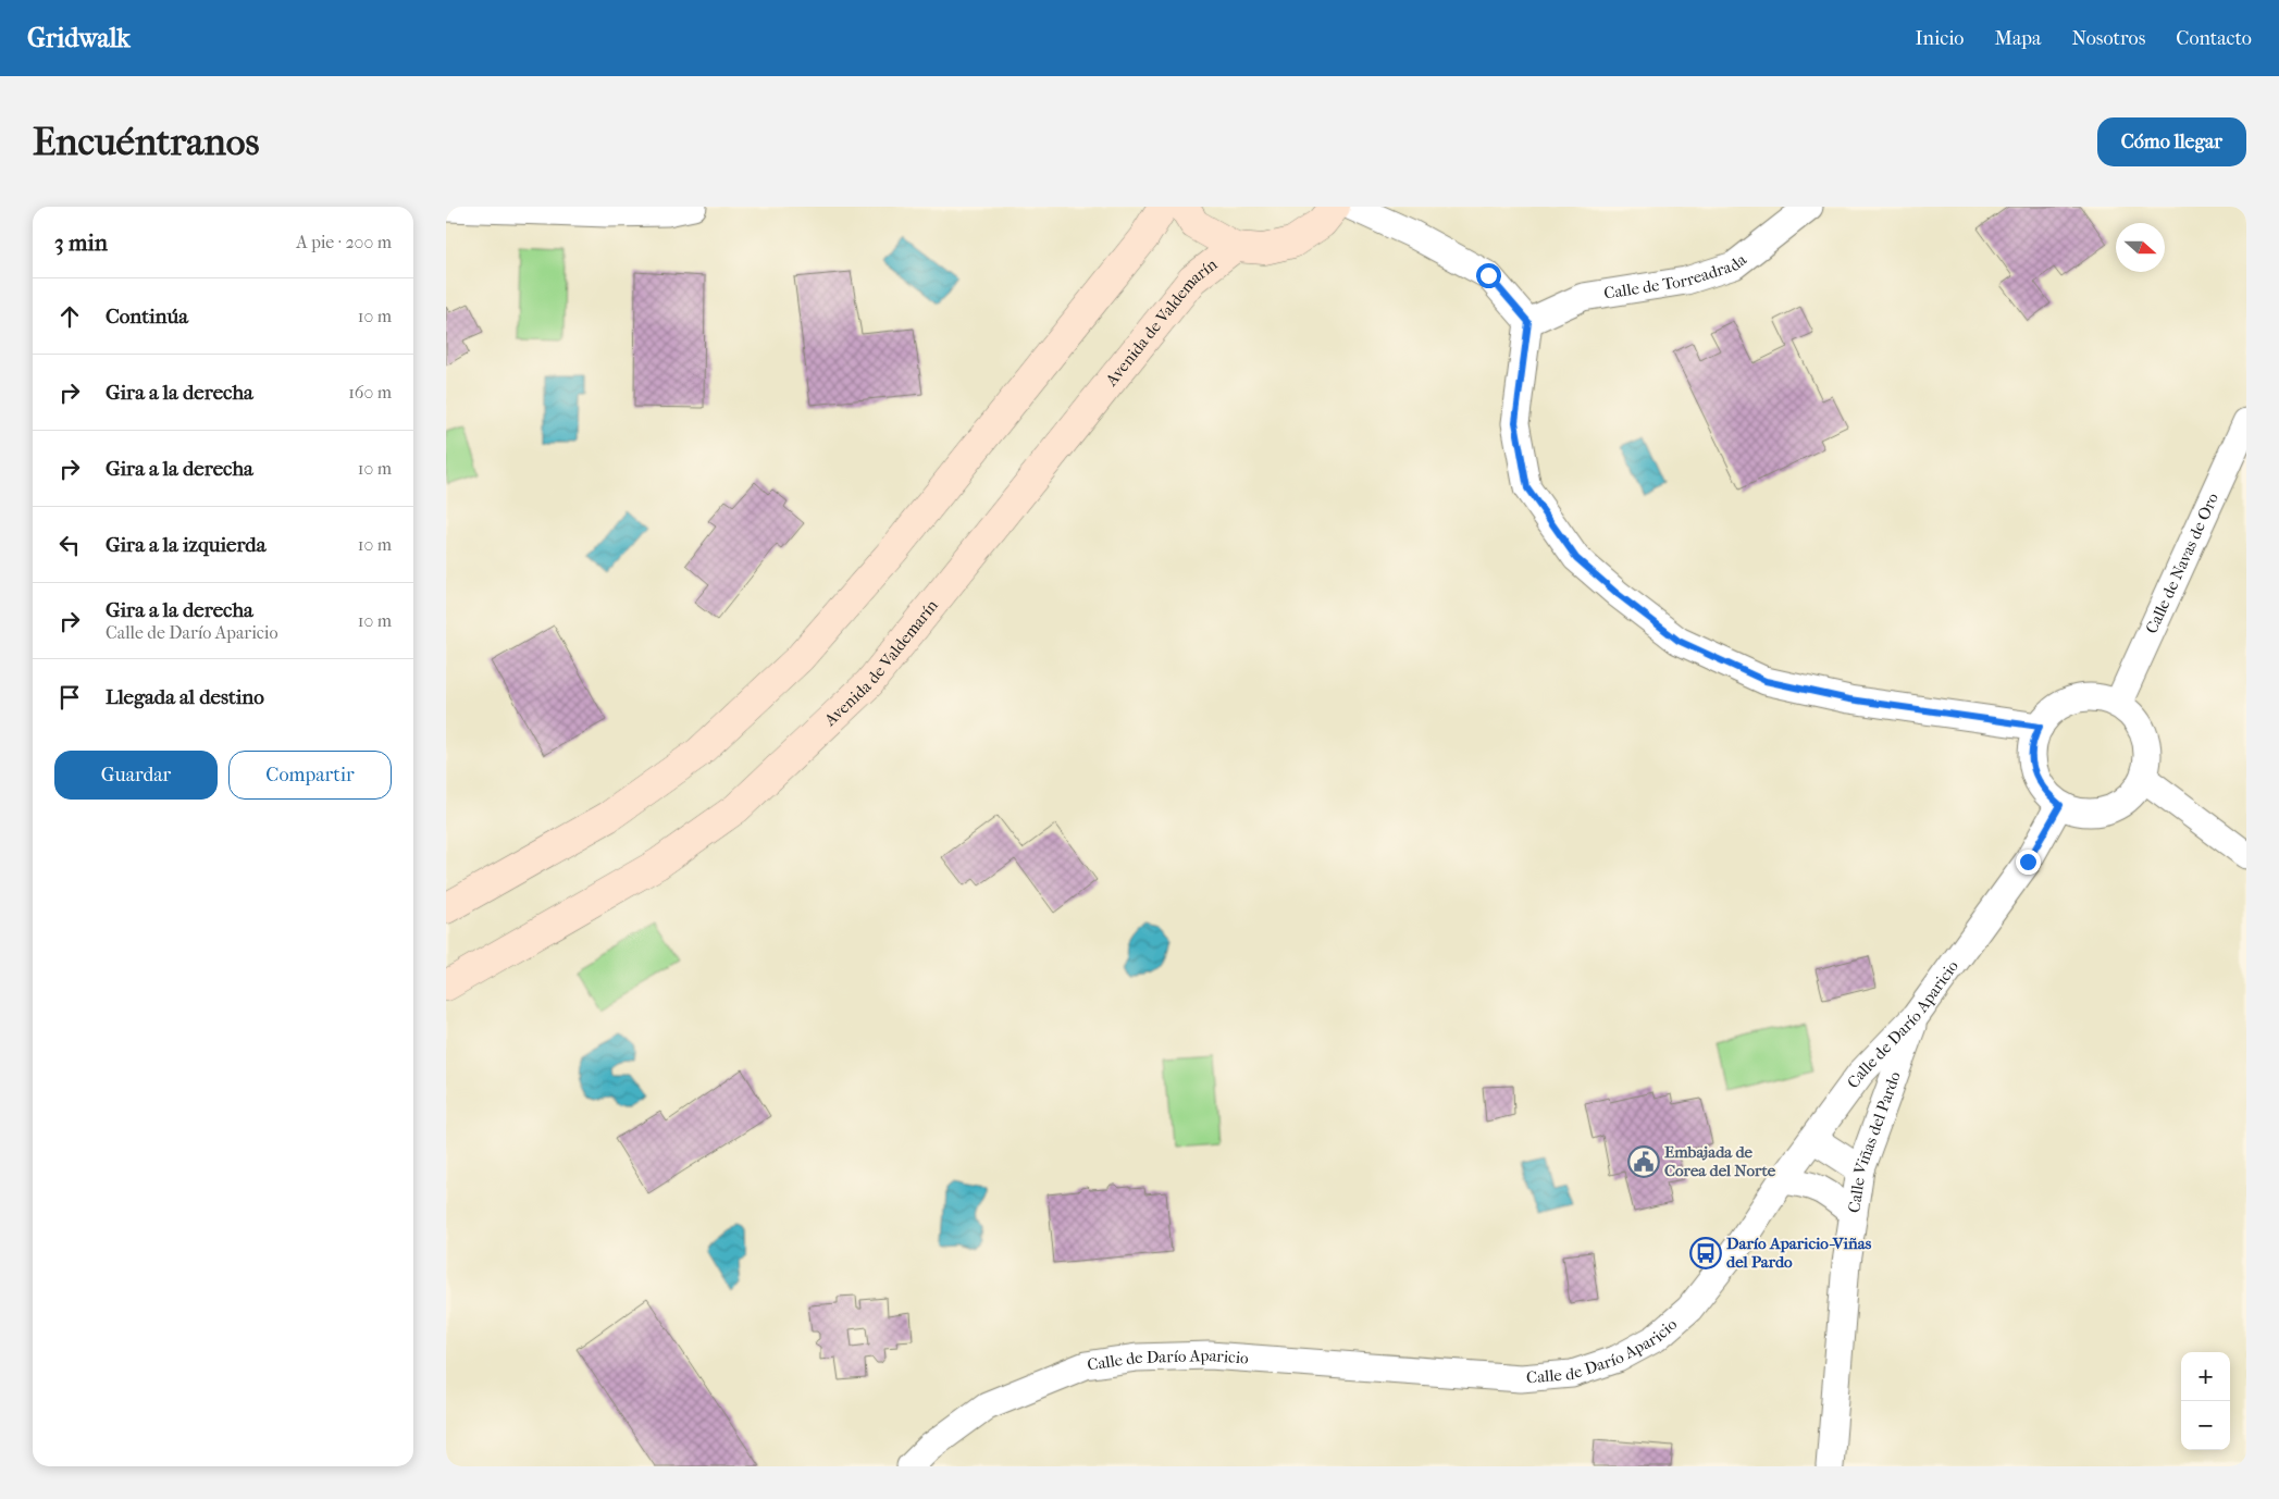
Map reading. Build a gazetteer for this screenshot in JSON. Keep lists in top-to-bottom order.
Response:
{
  "streets": {
    "street": [
      "Calle de Torreadrada",
      "Avenida de Valdemarín",
      "Calle de Navas de Oro",
      "Calle de Darío Aparicio",
      "Calle Viñas del Pardo"
    ]
  },
  "crossings": [
    ["Calle de Navas de Oro", "Calle de Darío Aparicio"],
    ["Calle de Darío Aparicio", "Calle Viñas del Pardo"]
  ],
  "places": {
    "public building": ["Embajada de Corea del Norte"],
    "bus stop": ["Darío Aparicio-Viñas del Pardo"]
  },
  "north": "right",
  "page": {
    "header": "Gridwalk",
    "nav": [
      "Inicio",
      "Mapa",
      "Nosotros",
      "Contacto"
    ],
    "buttons": [
      "Cómo llegar",
      ["Guardar", "Compartir"]
    ],
    "title": "Encuéntranos",
    "heading": ["3 min", "A pie · 200 m"],
    "list": [
      ["Continúa", "10 m"],
      ["Gira a la derecha", "160 m"],
      ["Gira a la derecha", "10 m"],
      ["Gira a la izquierda", "10 m"],
      ["Gira a la derecha", "Calle de Darío Aparicio", "10 m"],
      "Llegada al destino"
    ],
    "map_buttons": ["+", "−"]
  }
}
